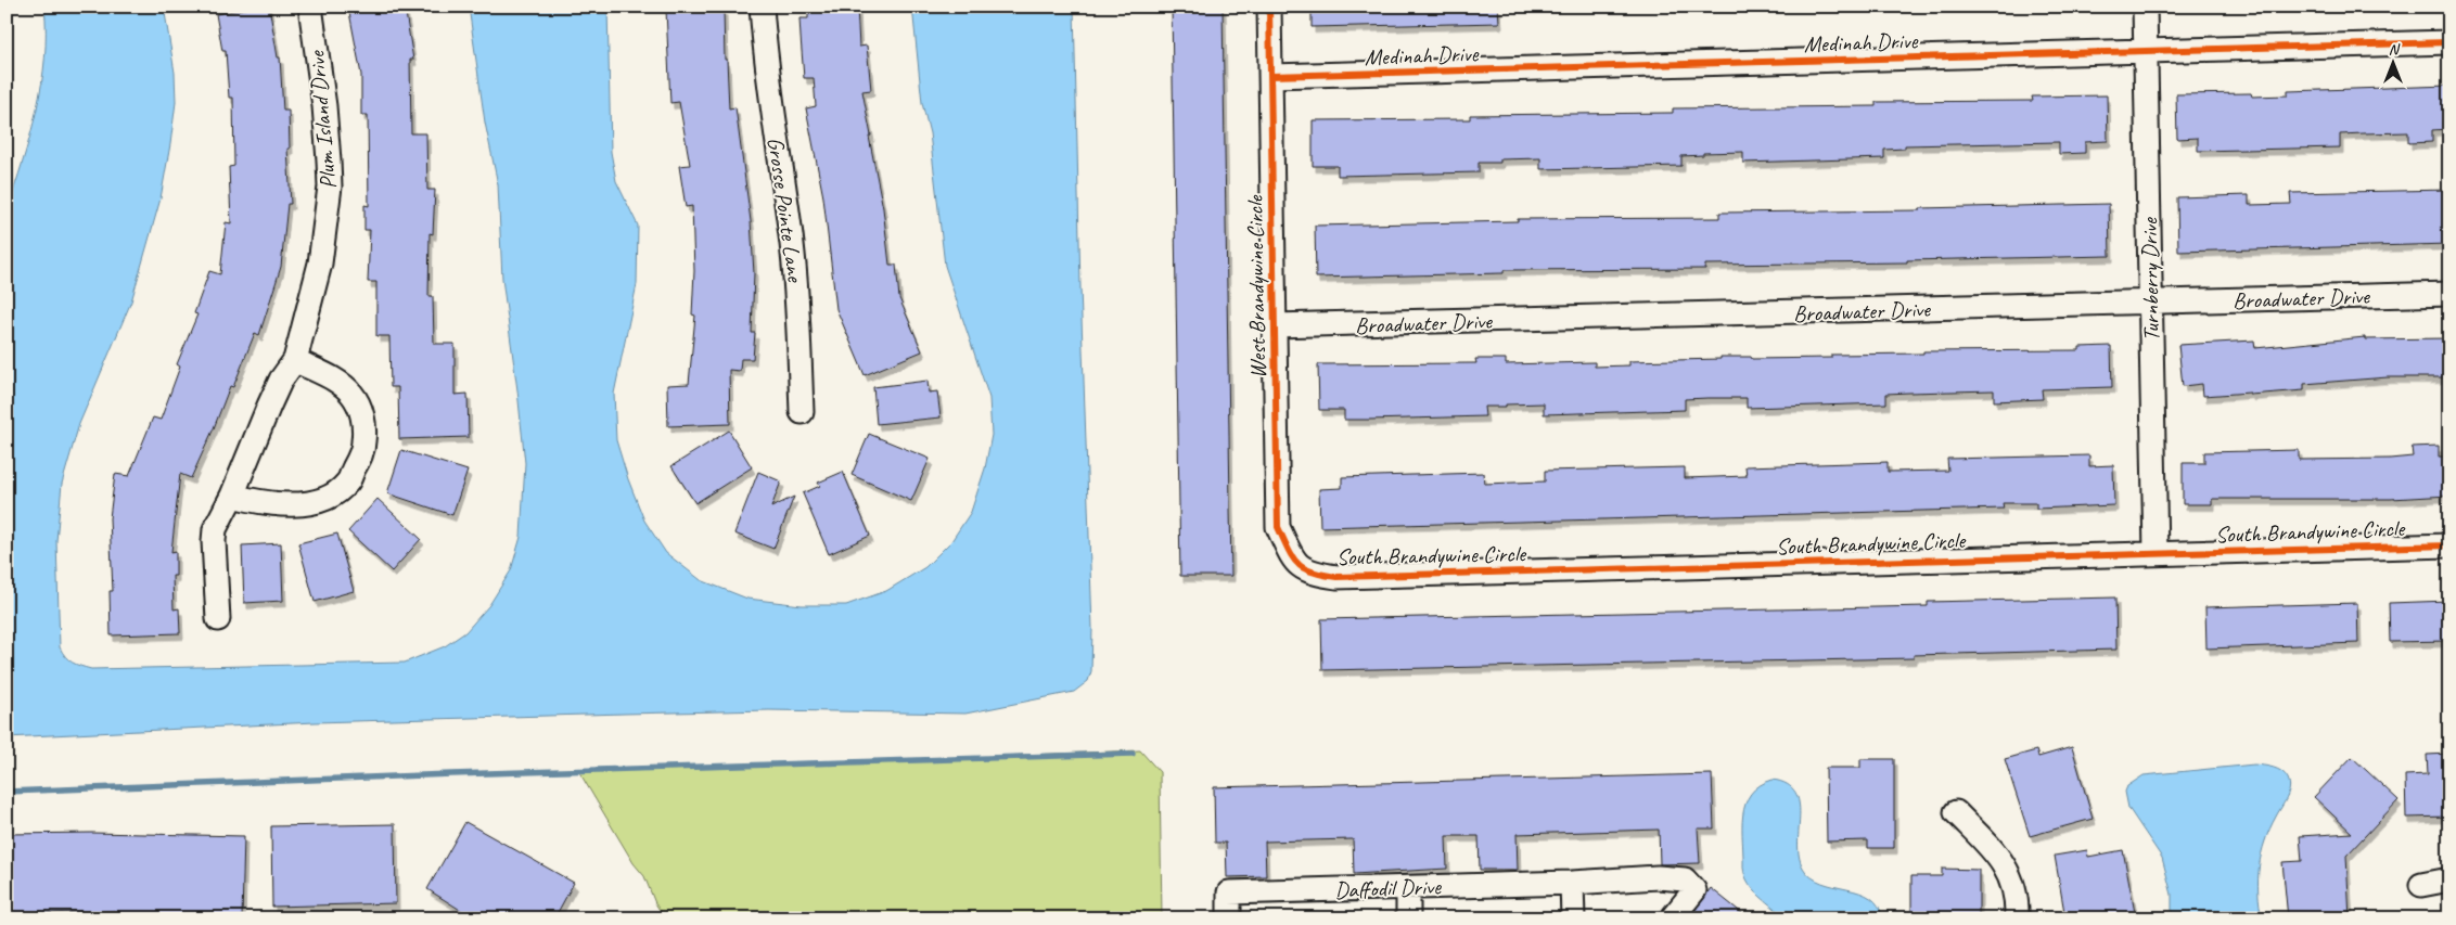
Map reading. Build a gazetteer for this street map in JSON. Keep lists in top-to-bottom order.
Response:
{
  "streets": {
    "street": [
      "Medinah Drive",
      "Plum Island Drive",
      "Grosse Pointe Lane",
      "Turnberry Drive",
      "West Brandywine Circle",
      "Broadwater Drive",
      "South Brandywine Circle",
      "Daffodil Drive"
    ]
  },
  "crossings": [
    ["Medinah Drive", "Turnberry Drive"],
    ["Medinah Drive", "West Brandywine Circle"],
    ["Turnberry Drive", "Broadwater Drive"],
    ["Turnberry Drive", "South Brandywine Circle"],
    ["West Brandywine Circle", "Broadwater Drive"],
    ["West Brandywine Circle", "South Brandywine Circle"]
  ],
  "north": "top"
}
